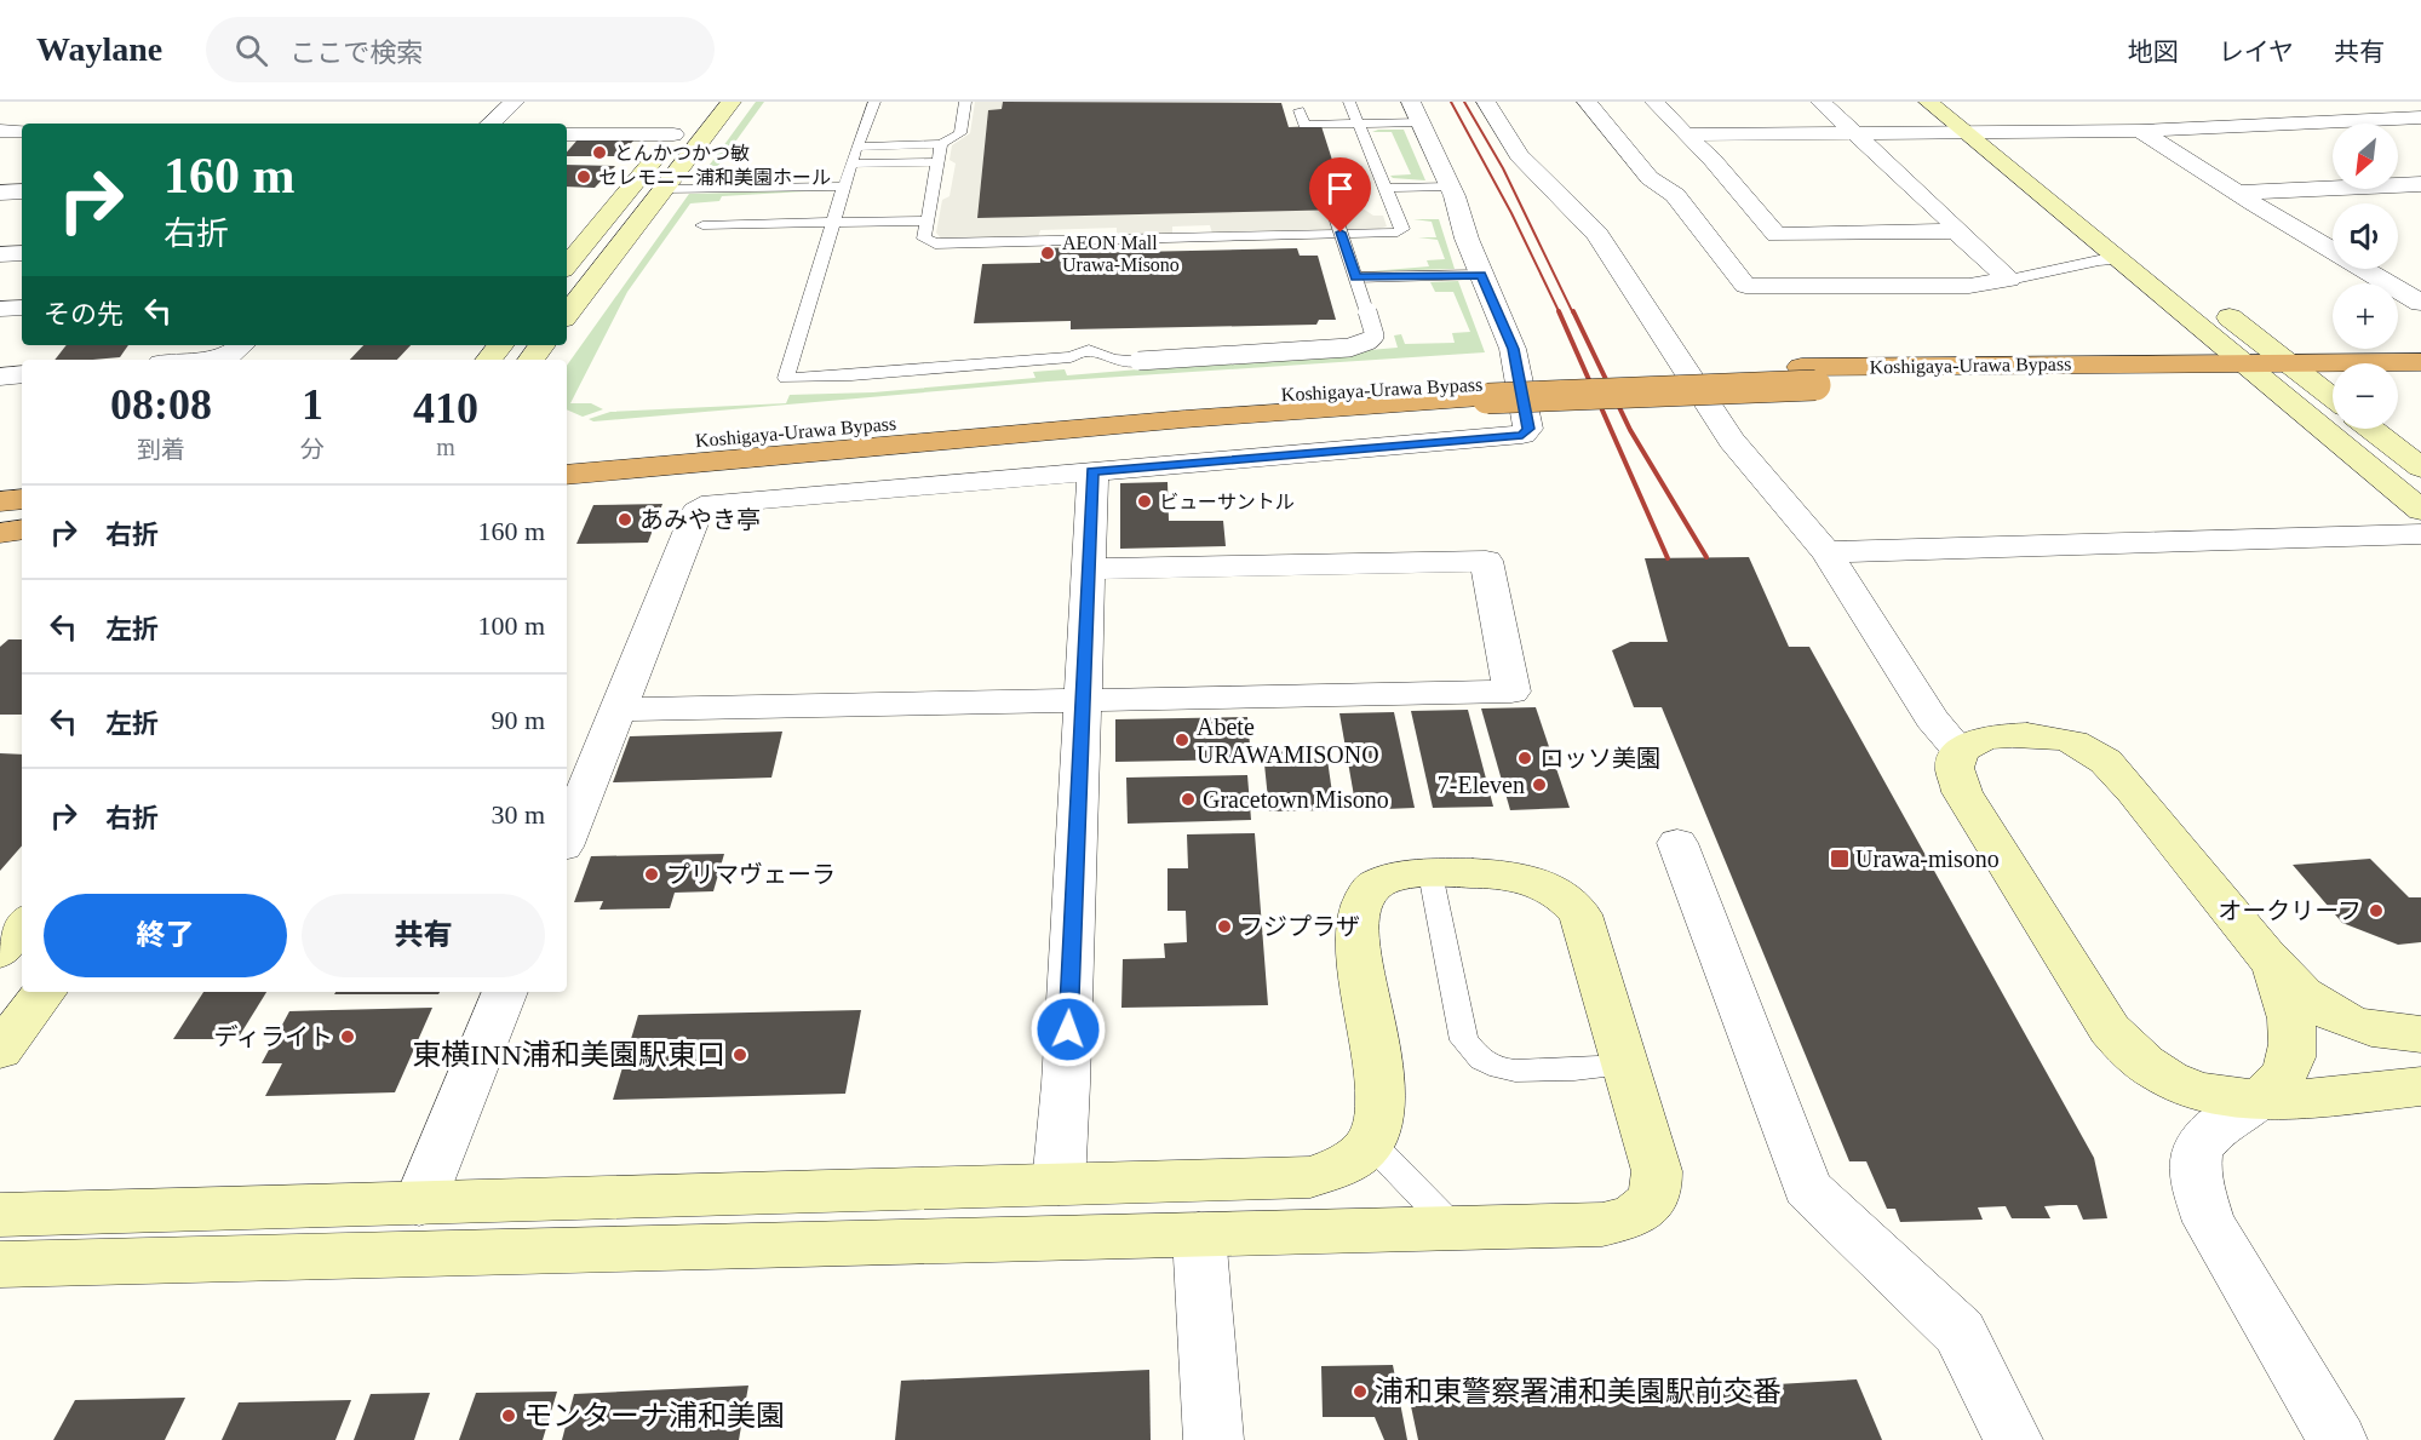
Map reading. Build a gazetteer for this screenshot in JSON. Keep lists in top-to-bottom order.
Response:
{
  "streets": {
    "highway": ["Koshigaya-Urawa Bypass"]
  },
  "places": {
    "other": [
      "とんかつかつ敏",
      "セレモニー浦和美園ホール",
      "AEON Mall Urawa-Misono",
      "ビューサントル",
      "あみやき亭",
      "Abete URAWAMISONO",
      "ロッソ美園",
      "7-Eleven",
      "Gracetown Misono",
      "プリマヴェーラ",
      "オークリーフ",
      "フジプラザ",
      "ディライト",
      "東横INN浦和美園駅東口",
      "浦和東警察署浦和美園駅前交番",
      "モンターナ浦和美園"
    ],
    "transit": ["Urawa-misono"]
  },
  "north": "bottom left",
  "page": {
    "header": "Waylane",
    "search": "ここで検索",
    "nav": ["地図", "レイヤ", "共有"],
    "map_buttons": ["+", "−"],
    "turn": ["160 m", "右折"],
    "then": "その先",
    "eta": [
      "08:08",
      "到着",
      "1",
      "分",
      "410",
      "m"
    ],
    "list": [
      {
        "name": "右折",
        "value": "160 m"
      },
      {
        "name": "左折",
        "value": "100 m"
      },
      {
        "name": "左折",
        "value": "90 m"
      },
      {
        "name": "右折",
        "value": "30 m"
      }
    ],
    "buttons": ["終了", "共有"]
  }
}
